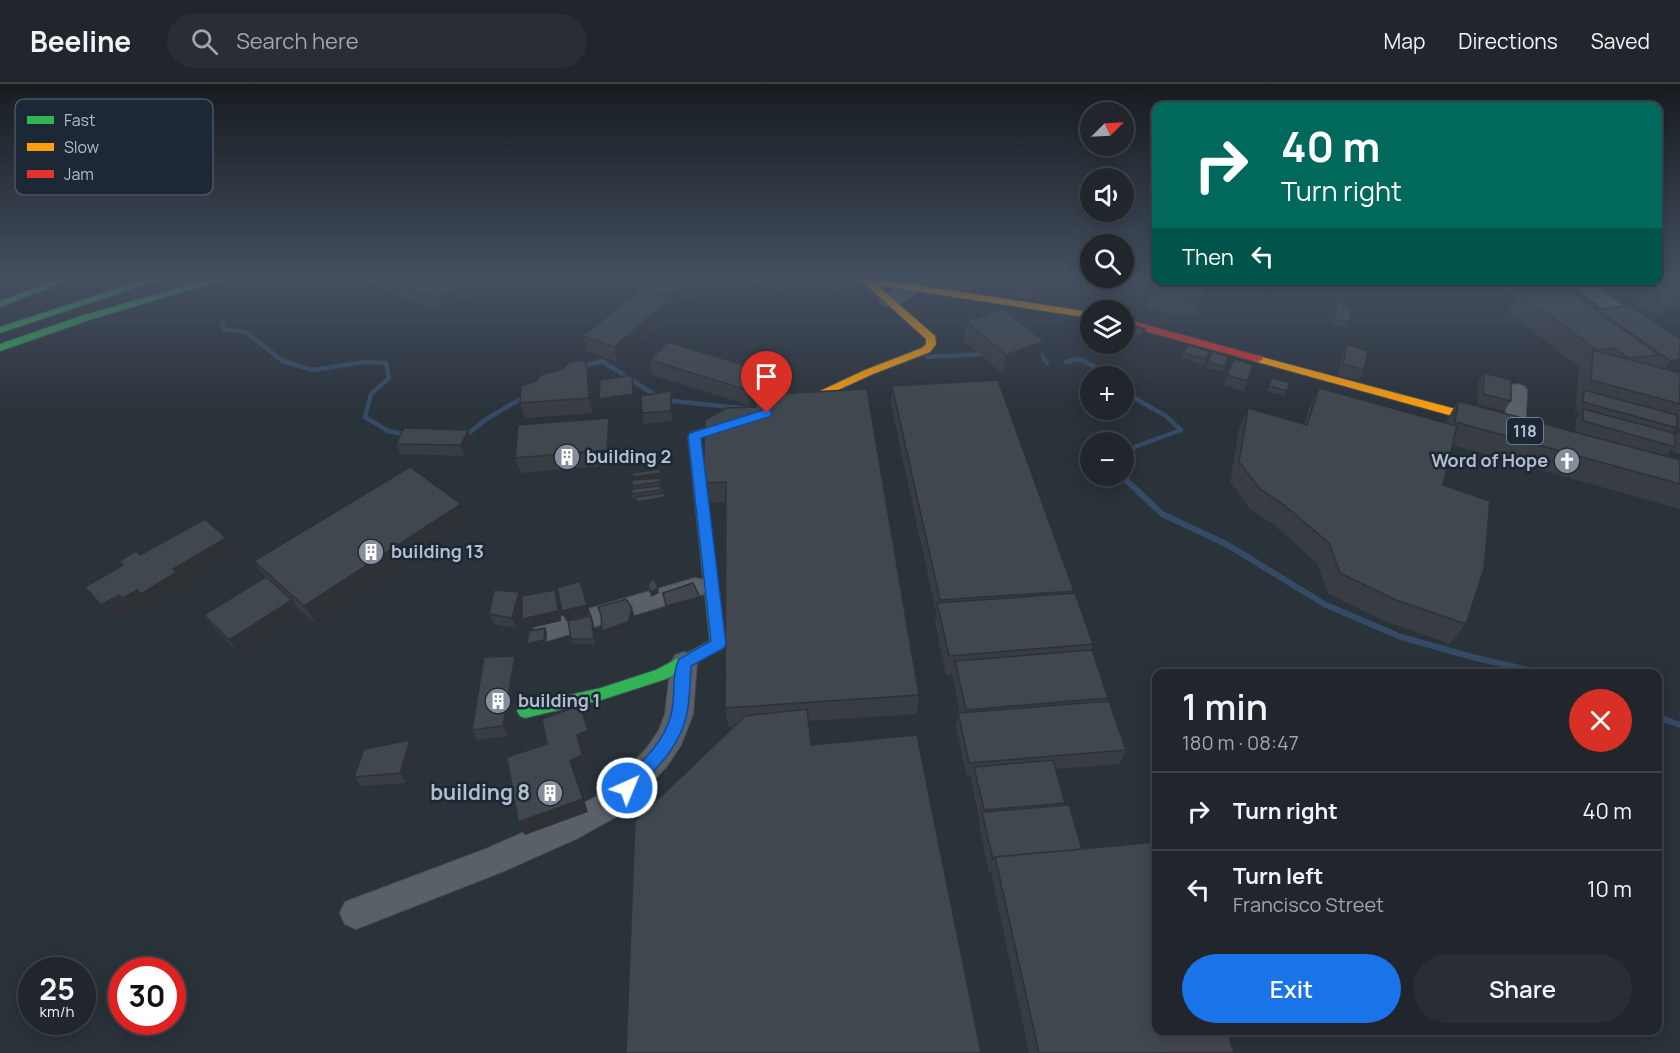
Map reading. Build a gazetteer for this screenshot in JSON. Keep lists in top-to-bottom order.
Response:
{
  "streets": {
    "main road": ["118"]
  },
  "places": {
    "building": [
      "building 2",
      "building 13",
      "building 1",
      "building 8"
    ],
    "church": ["Word of Hope"]
  },
  "legend": ["Fast", "Slow", "Jam"],
  "north": "top right",
  "page": {
    "header": "Beeline",
    "search": "Search here",
    "nav": ["Map", "Directions", "Saved"],
    "map_buttons": ["+", "−"],
    "turn": ["40 m", "Turn right"],
    "then": "Then",
    "heading": ["1 min", "180 m · 08:47"],
    "list": [
      {
        "name": "Turn right",
        "value": "40 m"
      },
      {
        "name": "Turn left",
        "note": "Francisco Street",
        "value": "10 m"
      }
    ],
    "buttons": ["Exit", "Share"],
    "speed": "25 km/h",
    "limit": "30"
  }
}
